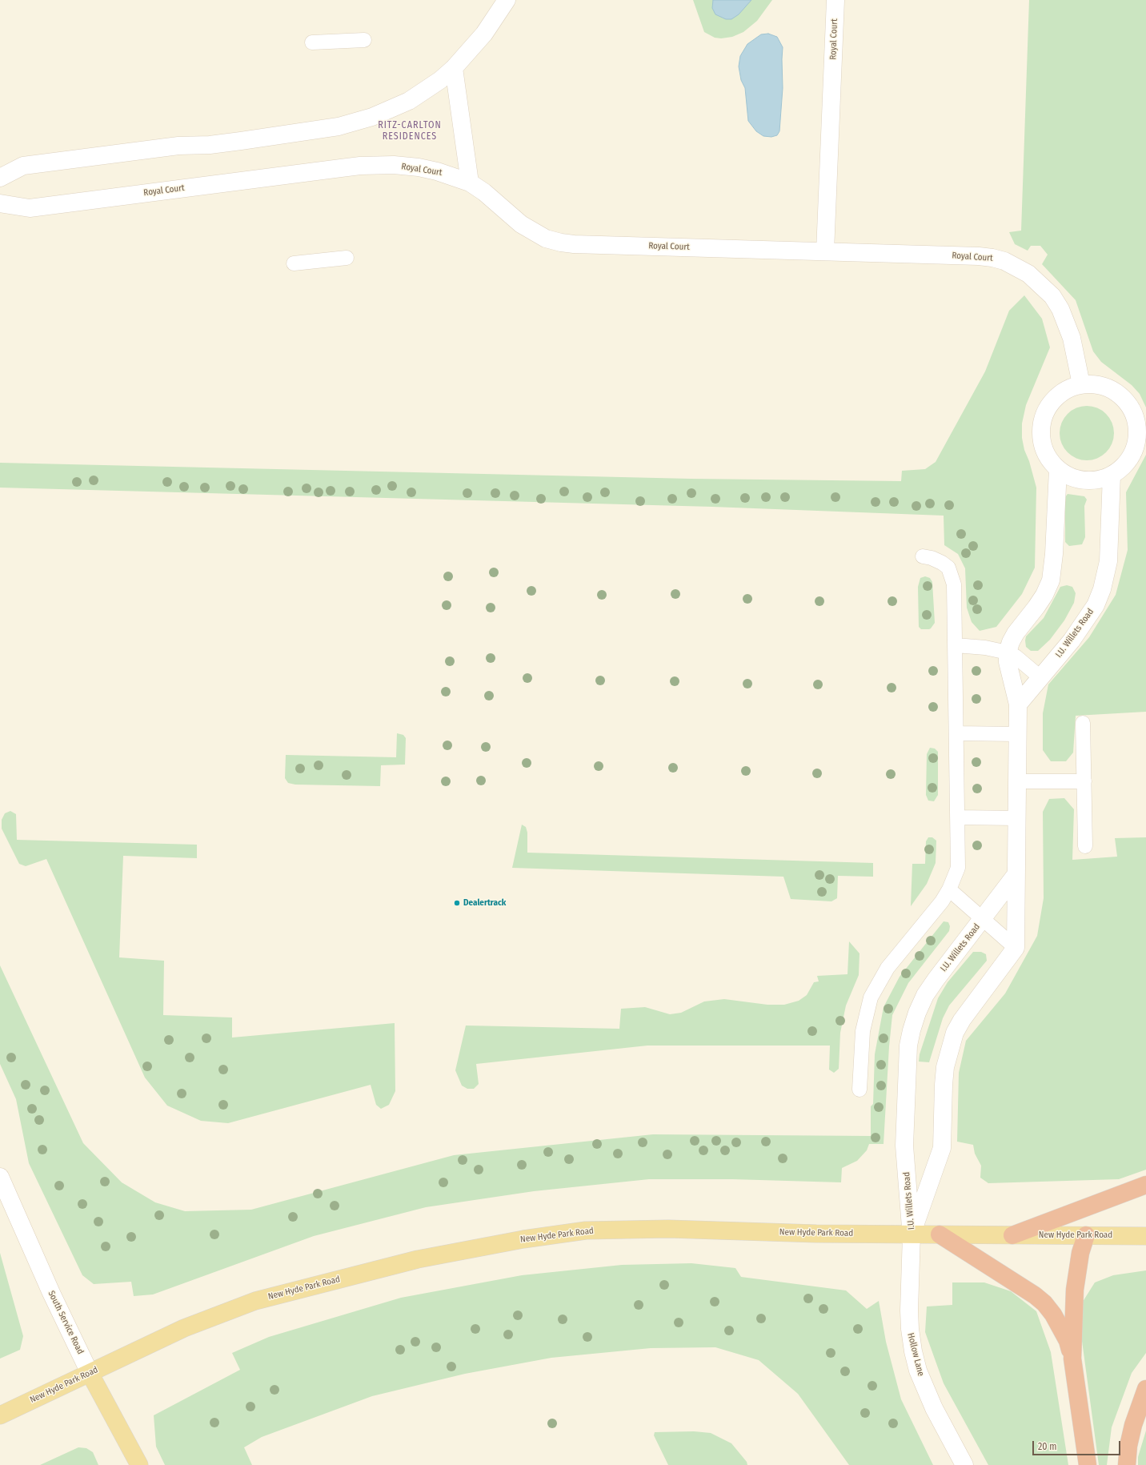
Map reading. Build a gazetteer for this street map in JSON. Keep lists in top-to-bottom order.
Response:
{
  "streets": {
    "main road": ["New Hyde Park Road", "South Service Road"],
    "street": ["Royal Court", "I.U. Willets Road", "Hollow Lane"]
  },
  "crossings": [
    ["Royal Court", "I.U. Willets Road"],
    ["I.U. Willets Road", "New Hyde Park Road"],
    ["I.U. Willets Road", "Hollow Lane"],
    ["New Hyde Park Road", "South Service Road"],
    ["New Hyde Park Road", "Hollow Lane"]
  ],
  "districts": ["RITZ-CARLTON RESIDENCES"],
  "places": ["Dealertrack"],
  "scale_bar": "20 m"
}
